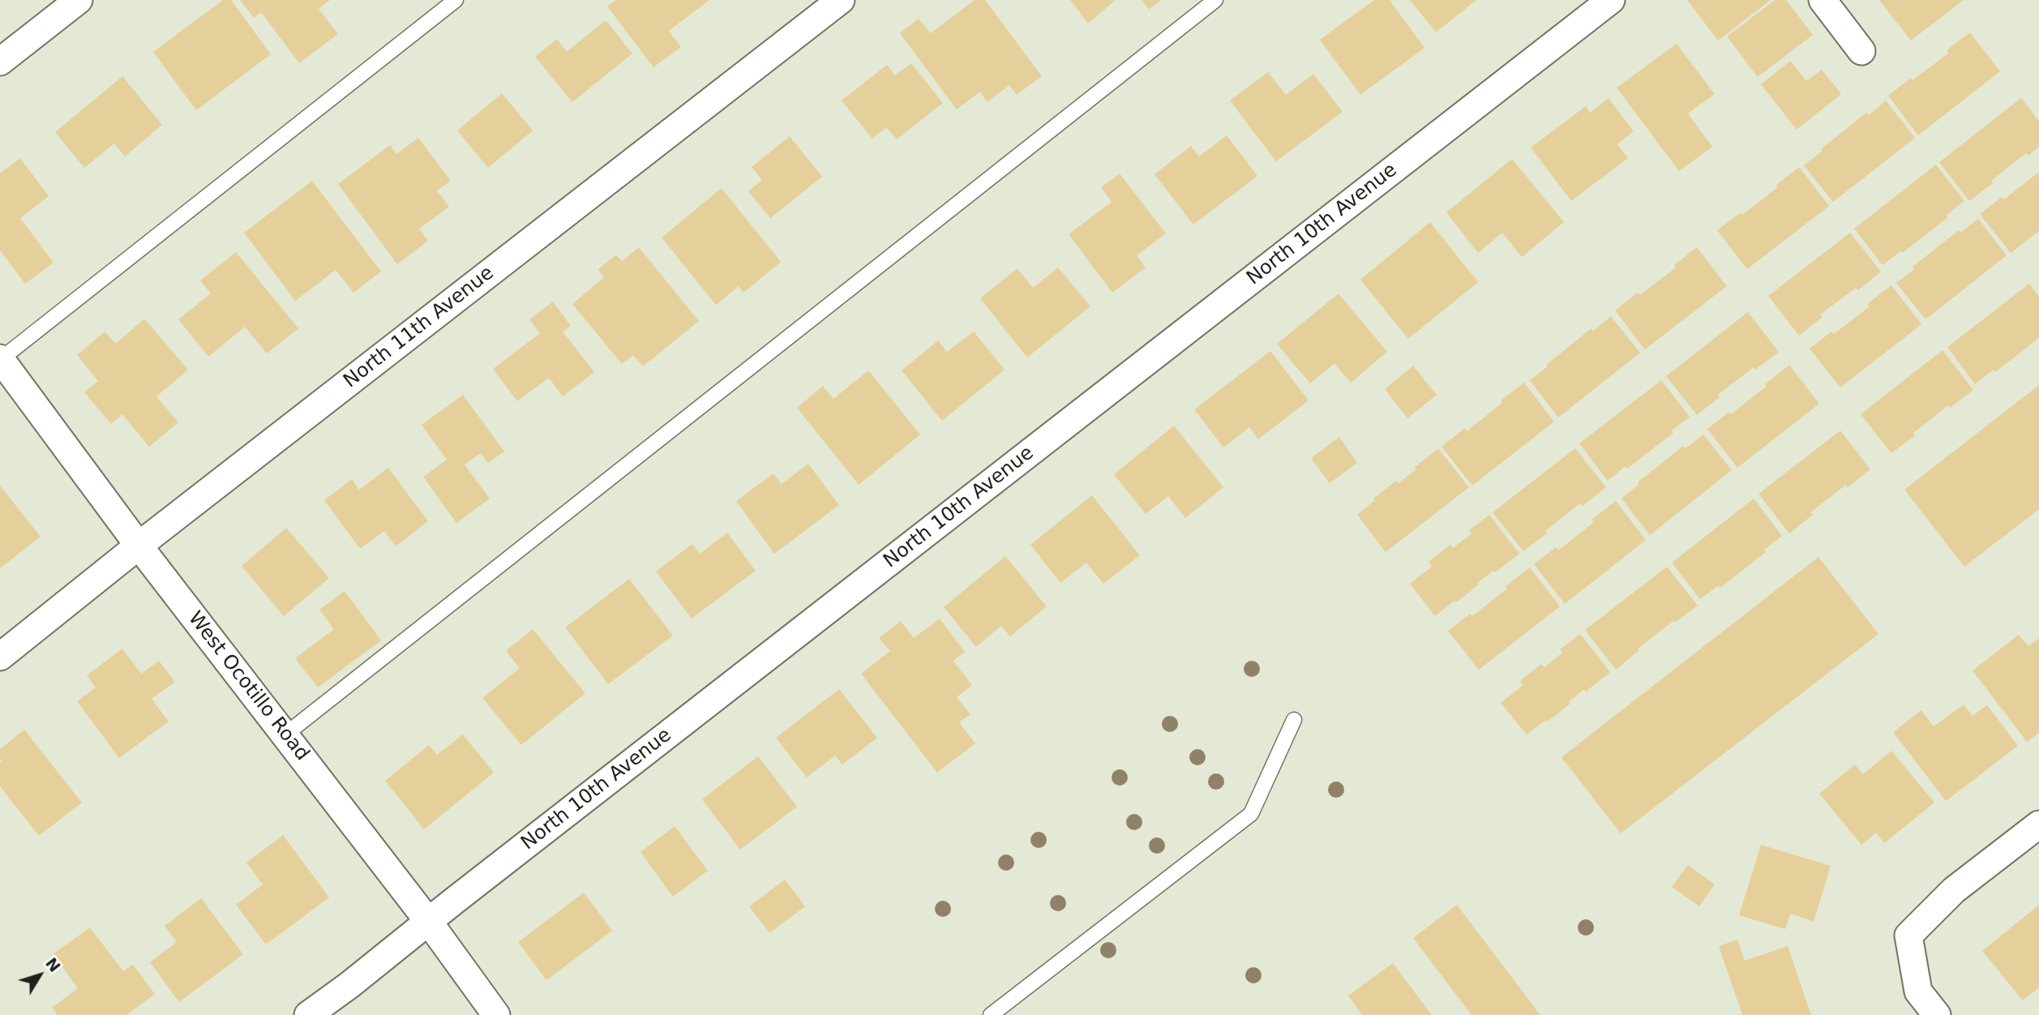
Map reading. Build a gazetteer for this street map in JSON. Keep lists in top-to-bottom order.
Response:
{
  "streets": {
    "street": ["North 10th Avenue", "North 11th Avenue", "West Ocotillo Road"]
  },
  "crossings": [
    ["North 10th Avenue", "West Ocotillo Road"],
    ["North 11th Avenue", "West Ocotillo Road"]
  ],
  "north": "top right"
}
